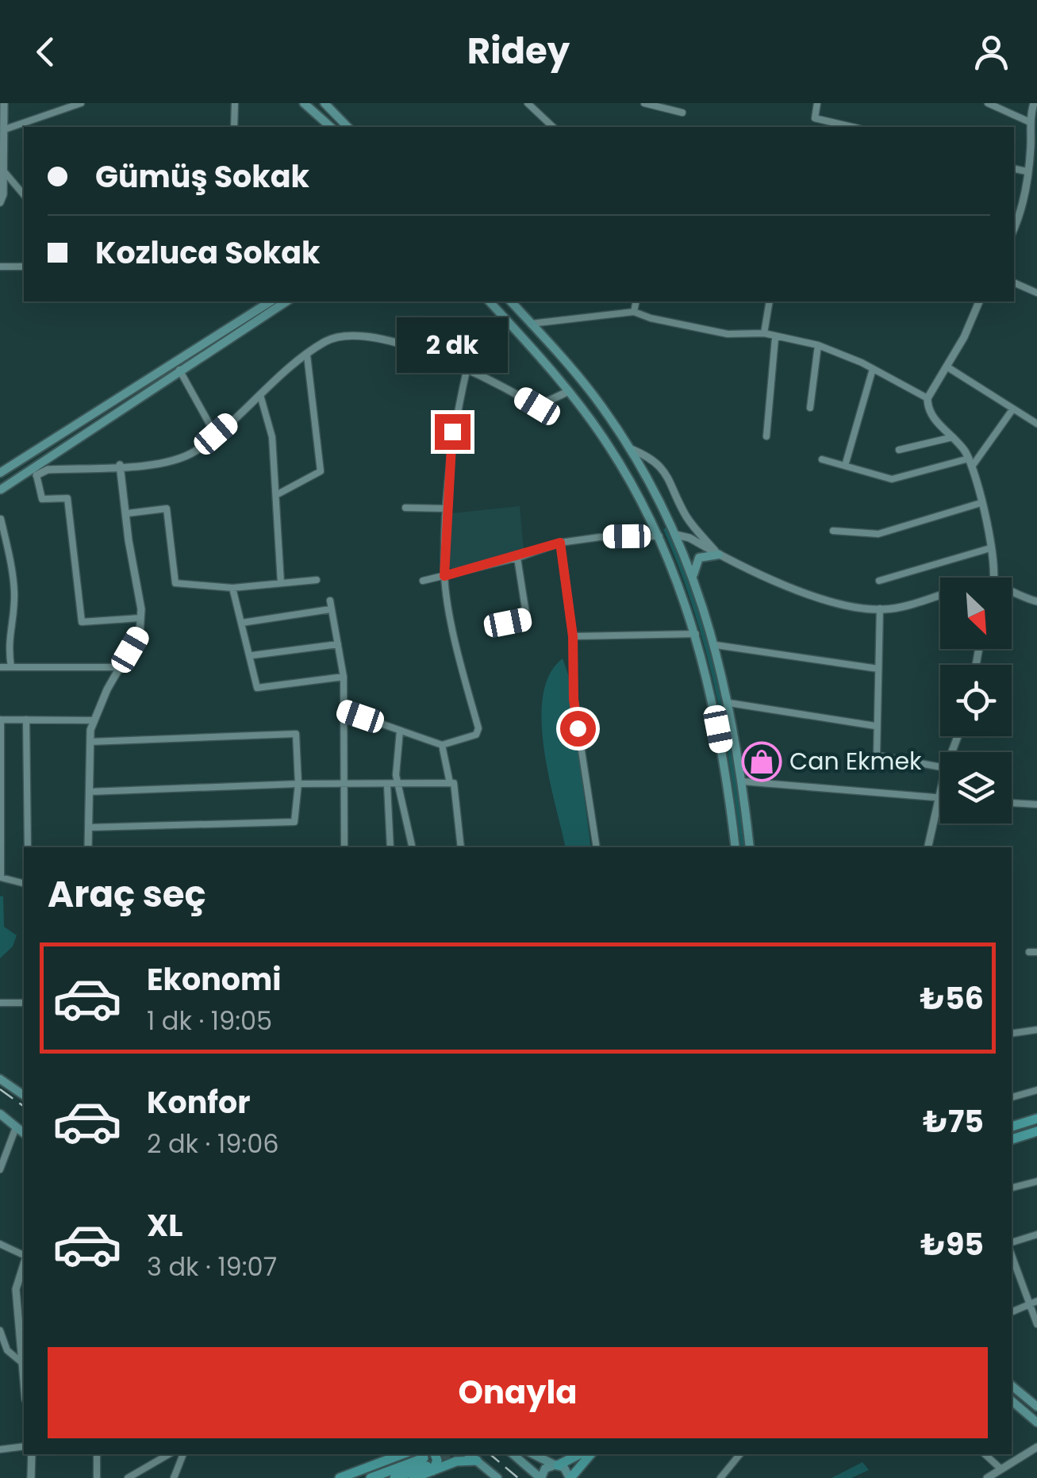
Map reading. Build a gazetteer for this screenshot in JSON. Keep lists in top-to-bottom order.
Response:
{
  "places": {
    "shop": ["Can Ekmek"]
  },
  "north": "bottom right",
  "page": {
    "header": "Ridey",
    "banner": ["Gümüş Sokak", "Kozluca Sokak"],
    "bubble": "2 dk",
    "heading": "Araç seç",
    "list": [
      {
        "name": "Ekonomi",
        "note": "1 dk · 19:05",
        "value": "₺56"
      },
      {
        "name": "Konfor",
        "note": "2 dk · 19:06",
        "value": "₺75"
      },
      {
        "name": "XL",
        "note": "3 dk · 19:07",
        "value": "₺95"
      }
    ],
    "buttons": "Onayla"
  }
}
